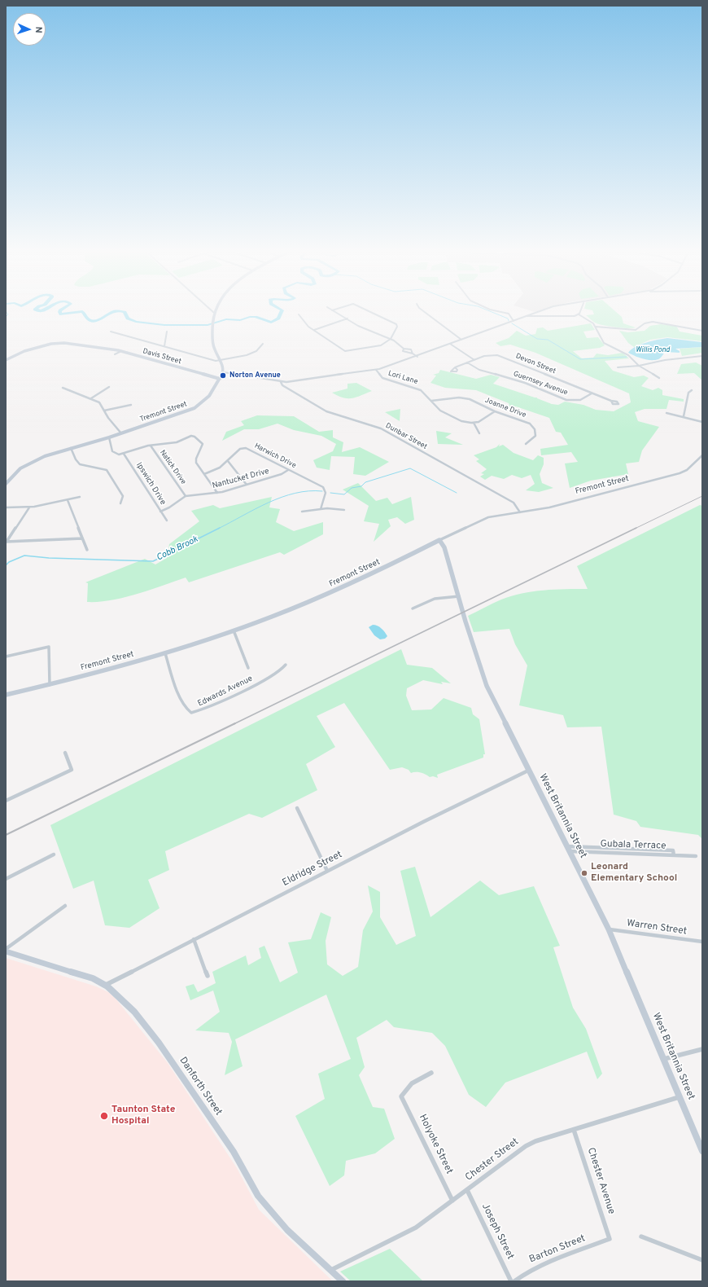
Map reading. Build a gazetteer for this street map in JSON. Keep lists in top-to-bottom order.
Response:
{
  "streets": {
    "street": [
      "Davis Street",
      "Devon Street",
      "Lori Lane",
      "Guernsey Avenue",
      "Joanne Drive",
      "Tremont Street",
      "Dunbar Street",
      "Harwich Drive",
      "Natick Drive",
      "Nantucket Drive",
      "Ipswich Drive",
      "Fremont Street",
      "Edwards Avenue",
      "West Britannia Street",
      "Gubala Terrace",
      "Eldridge Street",
      "Warren Street",
      "Danforth Street",
      "Holyoke Street",
      "Chester Street",
      "Chester Avenue",
      "Joseph Street",
      "Barton Street"
    ]
  },
  "crossings": [
    ["Davis Street", "Tremont Street"],
    ["Devon Street", "Guernsey Avenue"],
    ["Lori Lane", "Joanne Drive"],
    ["Dunbar Street", "Fremont Street"],
    ["Harwich Drive", "Nantucket Drive"],
    ["Natick Drive", "Nantucket Drive"],
    ["Nantucket Drive", "Ipswich Drive"],
    ["Fremont Street", "Edwards Avenue"],
    ["Fremont Street", "West Britannia Street"],
    ["West Britannia Street", "Gubala Terrace"],
    ["West Britannia Street", "Eldridge Street"],
    ["West Britannia Street", "Warren Street"],
    ["West Britannia Street", "Chester Street"],
    ["Eldridge Street", "Danforth Street"],
    ["Danforth Street", "Chester Street"],
    ["Holyoke Street", "Chester Street"],
    ["Chester Street", "Chester Avenue"],
    ["Chester Street", "Joseph Street"],
    ["Chester Avenue", "Barton Street"]
  ],
  "water": ["Willis Pond", "Cobb Brook"],
  "places": ["Norton Avenue", "Leonard Elementary School", "Taunton State Hospital"],
  "north": "right"
}
